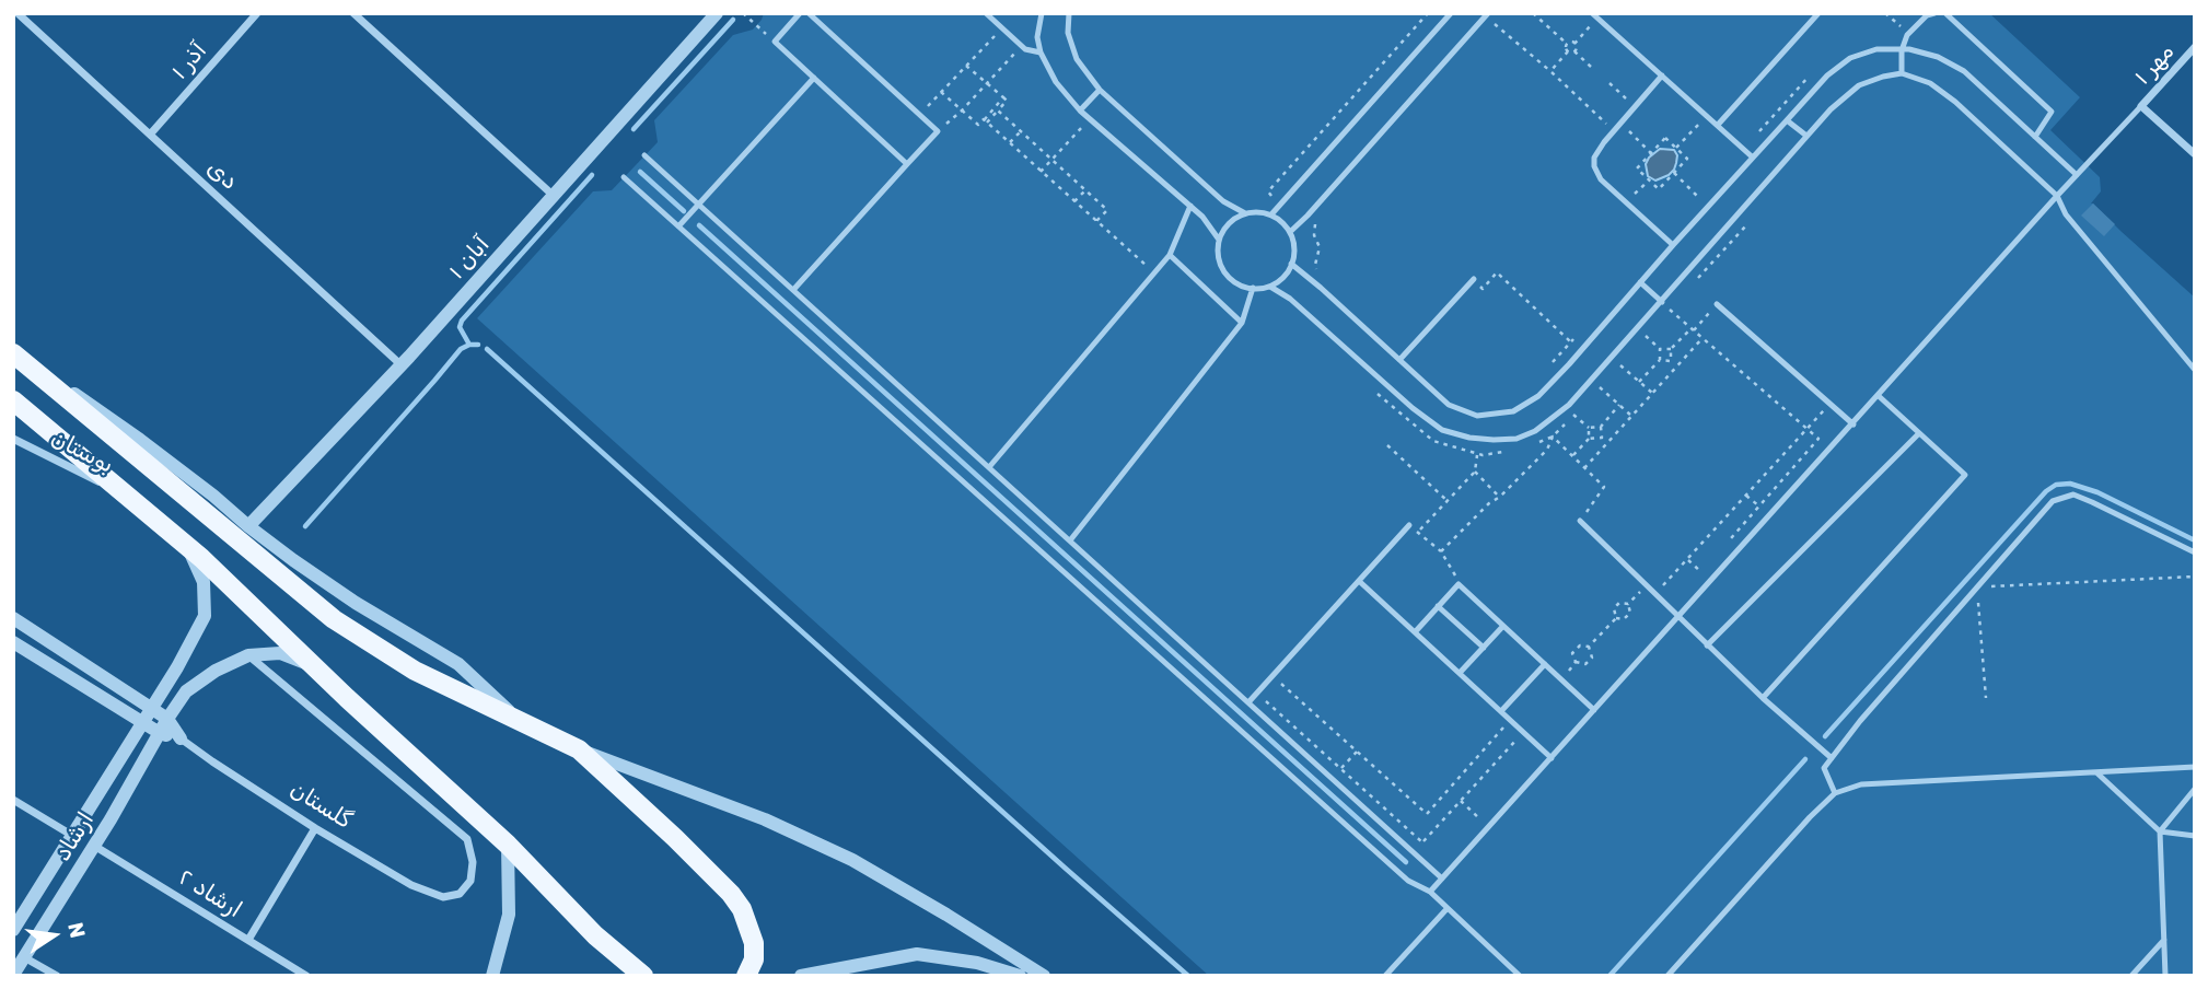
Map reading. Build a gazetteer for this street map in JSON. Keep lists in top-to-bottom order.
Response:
{
  "streets": {
    "street": [
      "آذر ۱",
      "مهر ۱",
      "دی",
      "آبان ۱",
      "بوستان",
      "گلستان",
      "ارشاد",
      "ارشاد ۲"
    ]
  },
  "crossings": [
    ["آذر ۱", "دی"],
    ["دی", "آبان ۱"],
    ["گلستان", "ارشاد"],
    ["ارشاد", "ارشاد ۲"]
  ],
  "north": "right"
}
